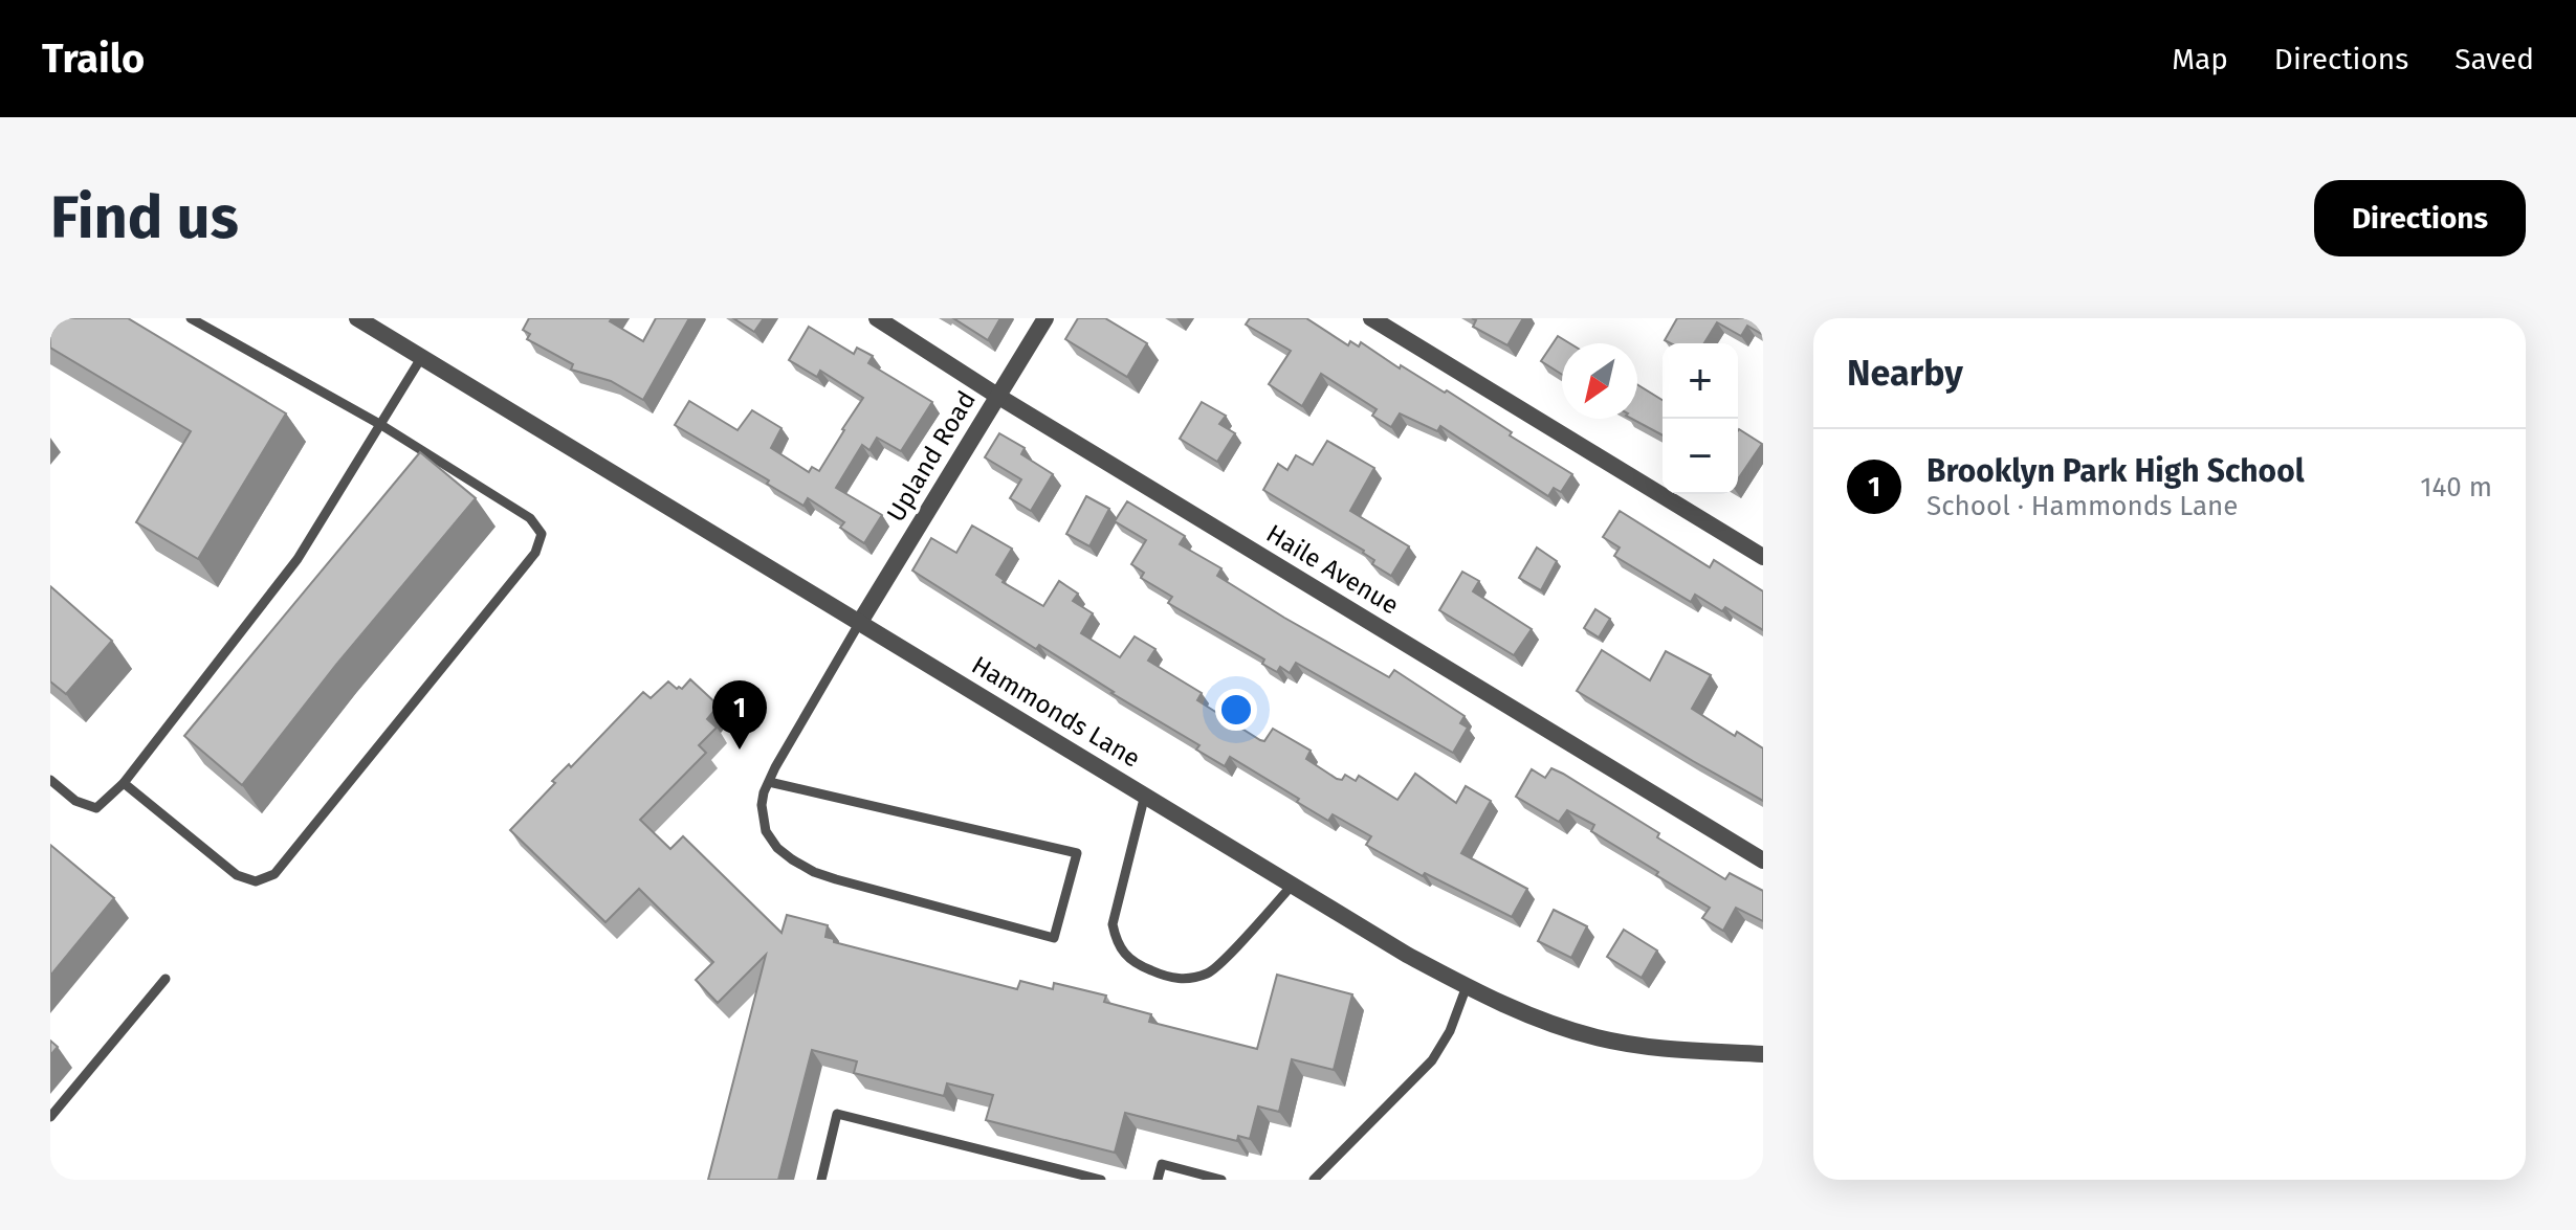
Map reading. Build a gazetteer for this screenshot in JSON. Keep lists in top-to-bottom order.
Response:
{
  "streets": {
    "street": ["Upland Road", "Haile Avenue", "Hammonds Lane"]
  },
  "crossings": [
    ["Upland Road", "Haile Avenue"],
    ["Upland Road", "Hammonds Lane"]
  ],
  "north": "bottom left",
  "page": {
    "header": "Trailo",
    "nav": ["Map", "Directions", "Saved"],
    "buttons": "Directions",
    "title": "Find us",
    "heading": "Nearby",
    "map_buttons": ["+", "−"],
    "list": [
      {
        "mark": "1",
        "name": "Brooklyn Park High School",
        "note": "School · Hammonds Lane",
        "value": "140 m"
      }
    ],
    "pins": "1"
  }
}
